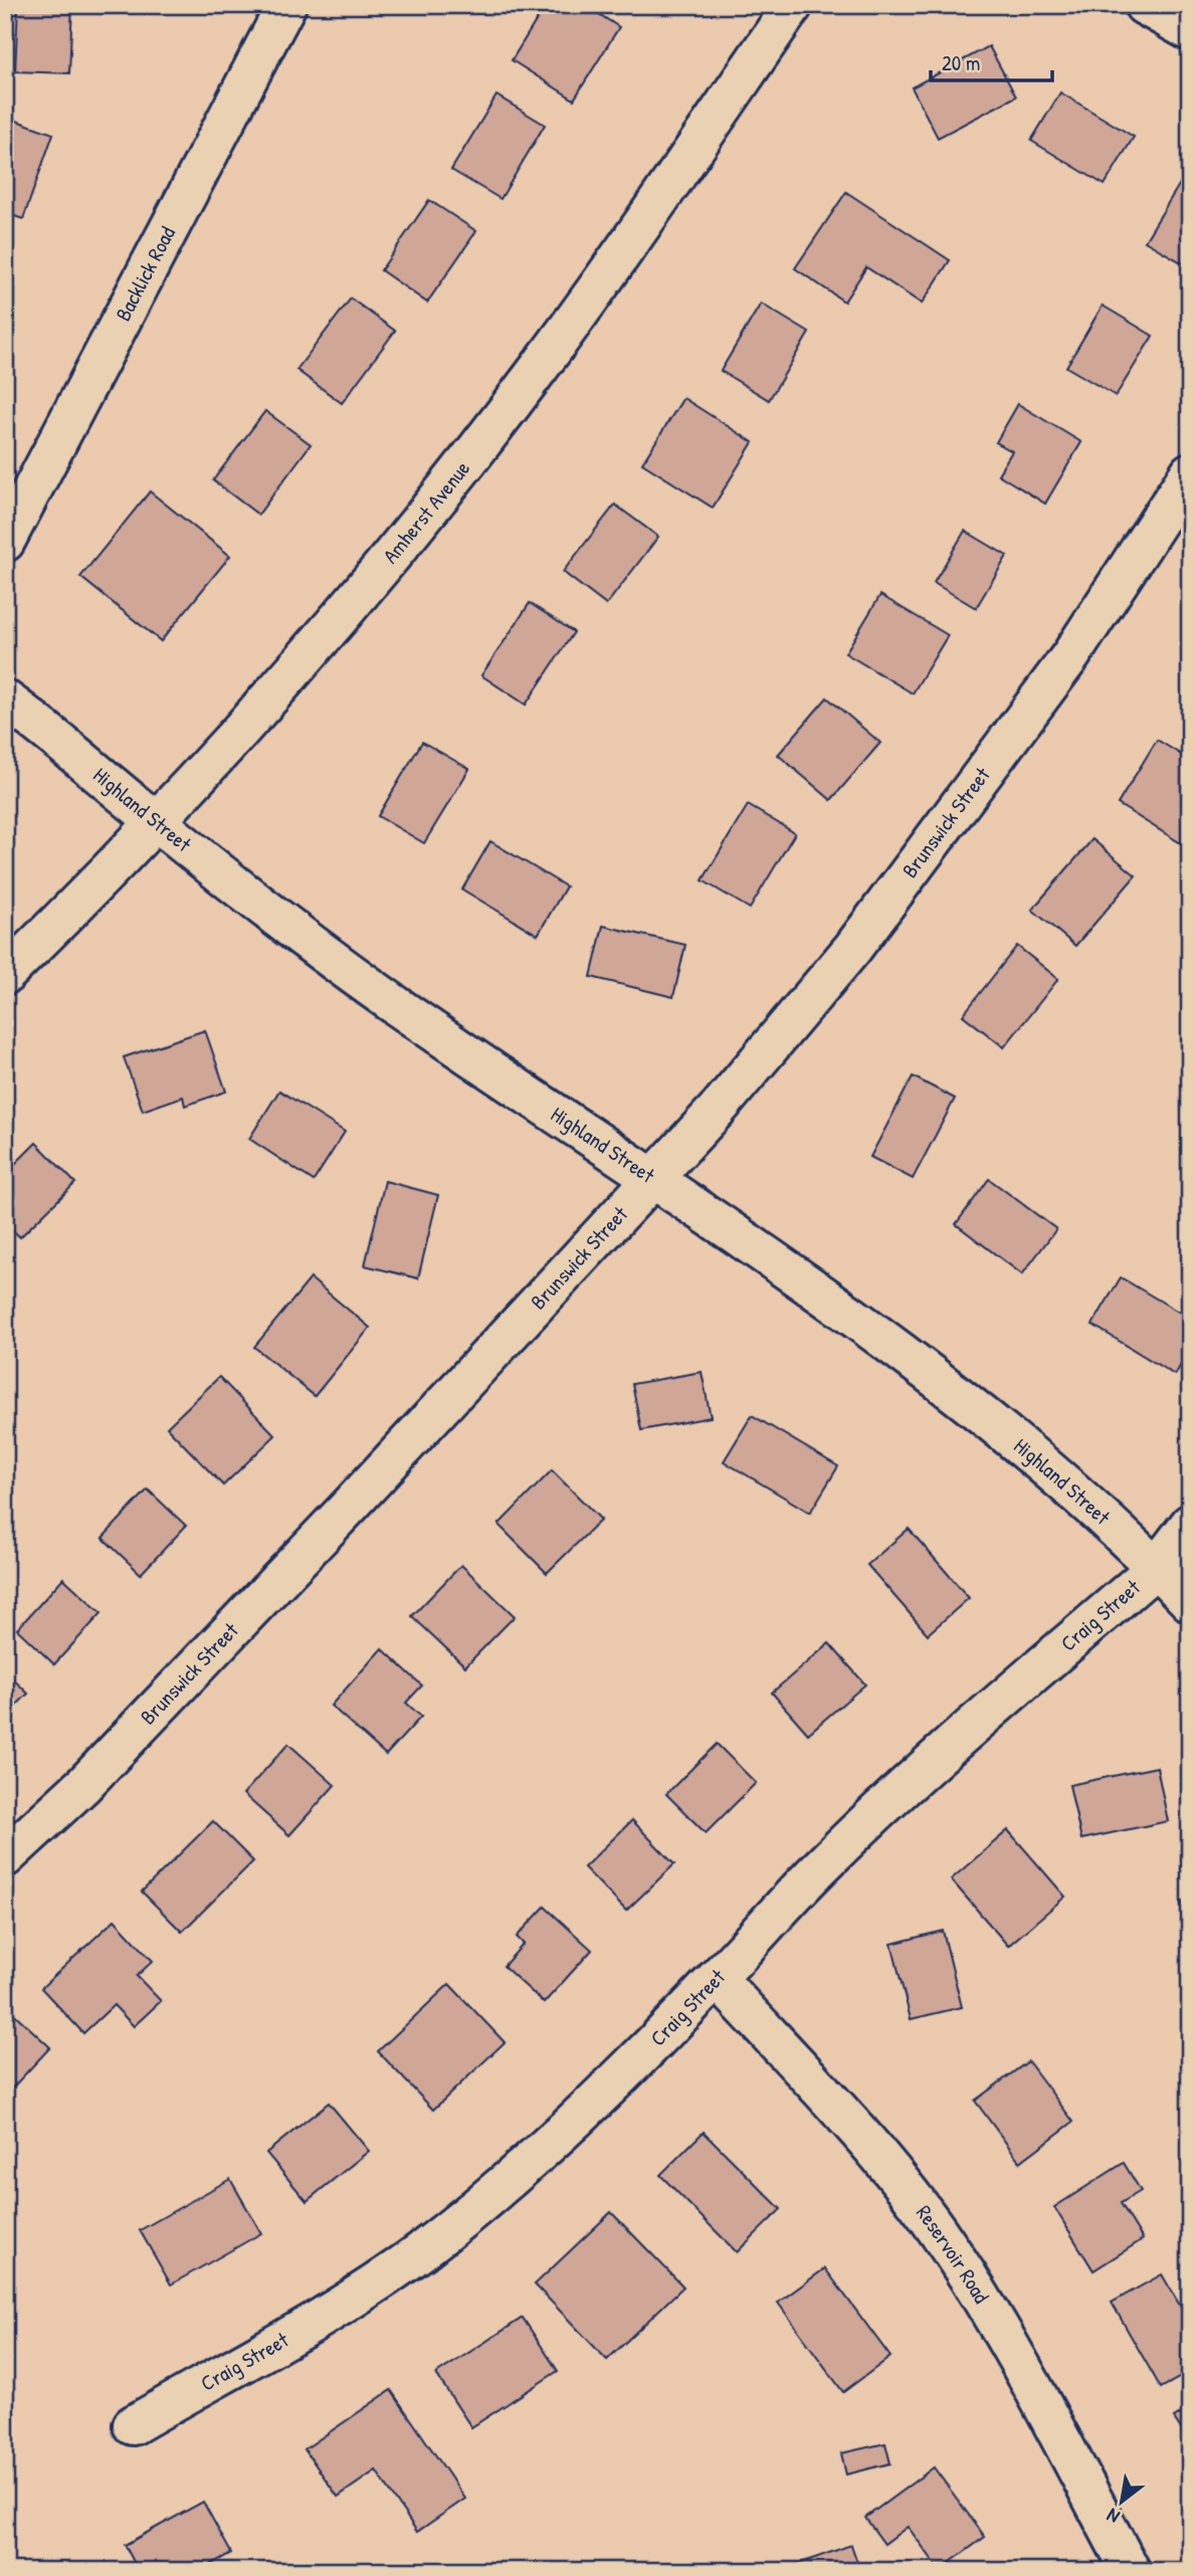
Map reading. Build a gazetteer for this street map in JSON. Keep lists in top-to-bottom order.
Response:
{
  "streets": {
    "street": [
      "Backlick Road",
      "Amherst Avenue",
      "Highland Street",
      "Brunswick Street",
      "Craig Street",
      "Reservoir Road"
    ]
  },
  "crossings": [
    ["Amherst Avenue", "Highland Street"],
    ["Highland Street", "Brunswick Street"],
    ["Highland Street", "Craig Street"],
    ["Craig Street", "Reservoir Road"]
  ],
  "scale_bar": "20 m",
  "north": "bottom left"
}
